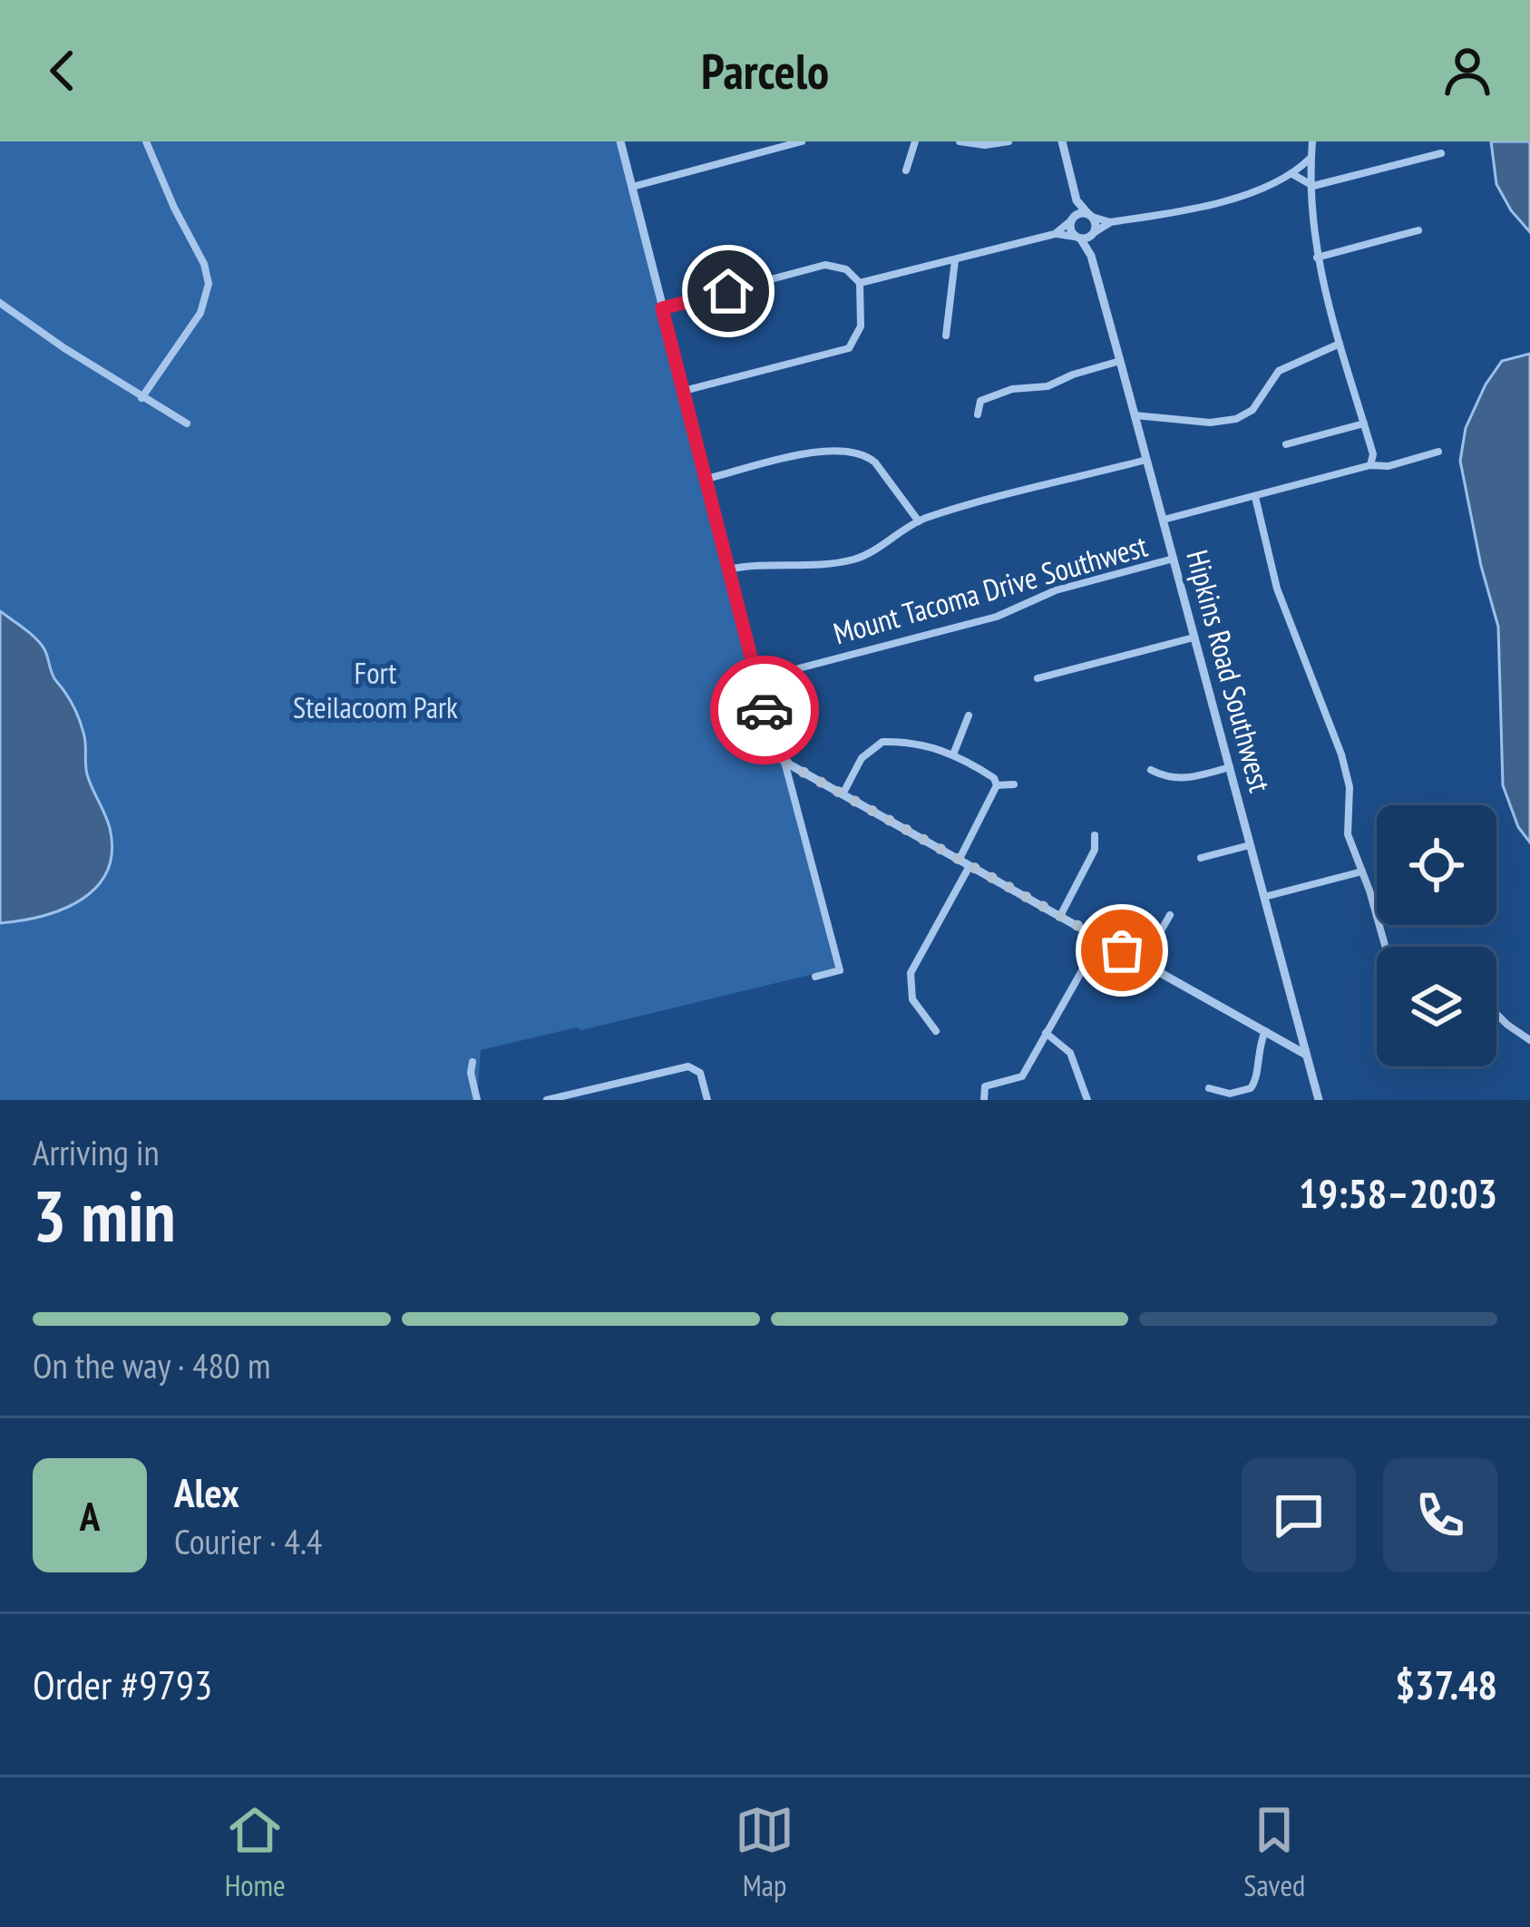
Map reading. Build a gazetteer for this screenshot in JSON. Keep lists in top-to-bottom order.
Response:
{
  "streets": {
    "street": ["Mount Tacoma Drive Southwest", "Hipkins Road Southwest"]
  },
  "crossings": [
    ["Mount Tacoma Drive Southwest", "Hipkins Road Southwest"]
  ],
  "parks": ["Fort Steilacoom Park"],
  "page": {
    "header": "Parcelo",
    "heading": ["3 min", "Arriving in", "19:58–20:03"],
    "panel": [
      "Alex",
      "Courier · 4.4",
      "Order #9793",
      "$37.48"
    ],
    "bar": "On the way · 480 m",
    "round": "A",
    "tabs": ["Home", "Map", "Saved"]
  }
}
